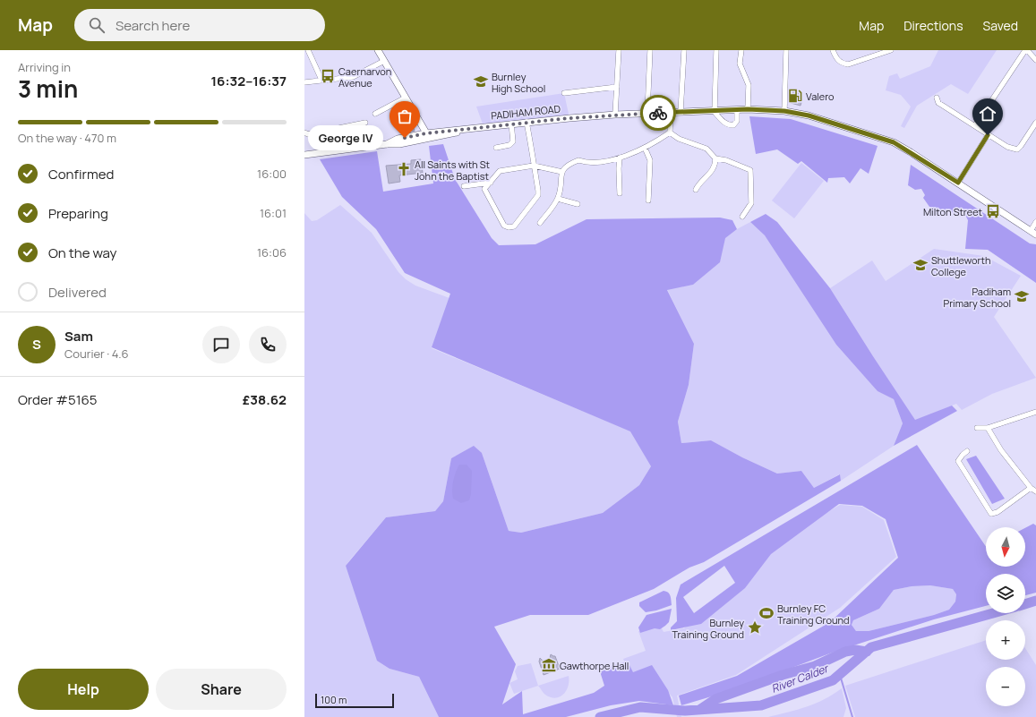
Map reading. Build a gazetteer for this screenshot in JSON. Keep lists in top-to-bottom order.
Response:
{
  "streets": {
    "main road": ["PADIHAM ROAD"]
  },
  "water": ["River Calder"],
  "places": {
    "bus stop": ["Caernarvon Avenue", "Milton Street"],
    "school or university": ["Burnley High School", "Shuttleworth College", "Padiham Primary School"],
    "fuel station": ["Valero"],
    "other": ["George IV"],
    "church": ["All Saints with St John the Baptist"],
    "sports": ["Burnley FC Training Ground"],
    "place": ["Burnley Training Ground"],
    "museum": ["Gawthorpe Hall"]
  },
  "scale_bar": "100 m",
  "north": "bottom",
  "page": {
    "header": "Map",
    "search": "Search here",
    "nav": ["Map", "Directions", "Saved"],
    "heading": ["3 min", "Arriving in", "16:32–16:37"],
    "panel": [
      "Sam",
      "Courier · 4.6",
      "Order #5165",
      "£38.62"
    ],
    "bar": "On the way · 470 m",
    "bubble": "George IV",
    "list": [
      ["Confirmed", "16:00"],
      ["Preparing", "16:01"],
      ["On the way", "16:06"],
      "Delivered"
    ],
    "round": "S",
    "map_buttons": ["+", "−"],
    "buttons": ["Help", "Share"],
    "scale": "100 m"
  }
}
